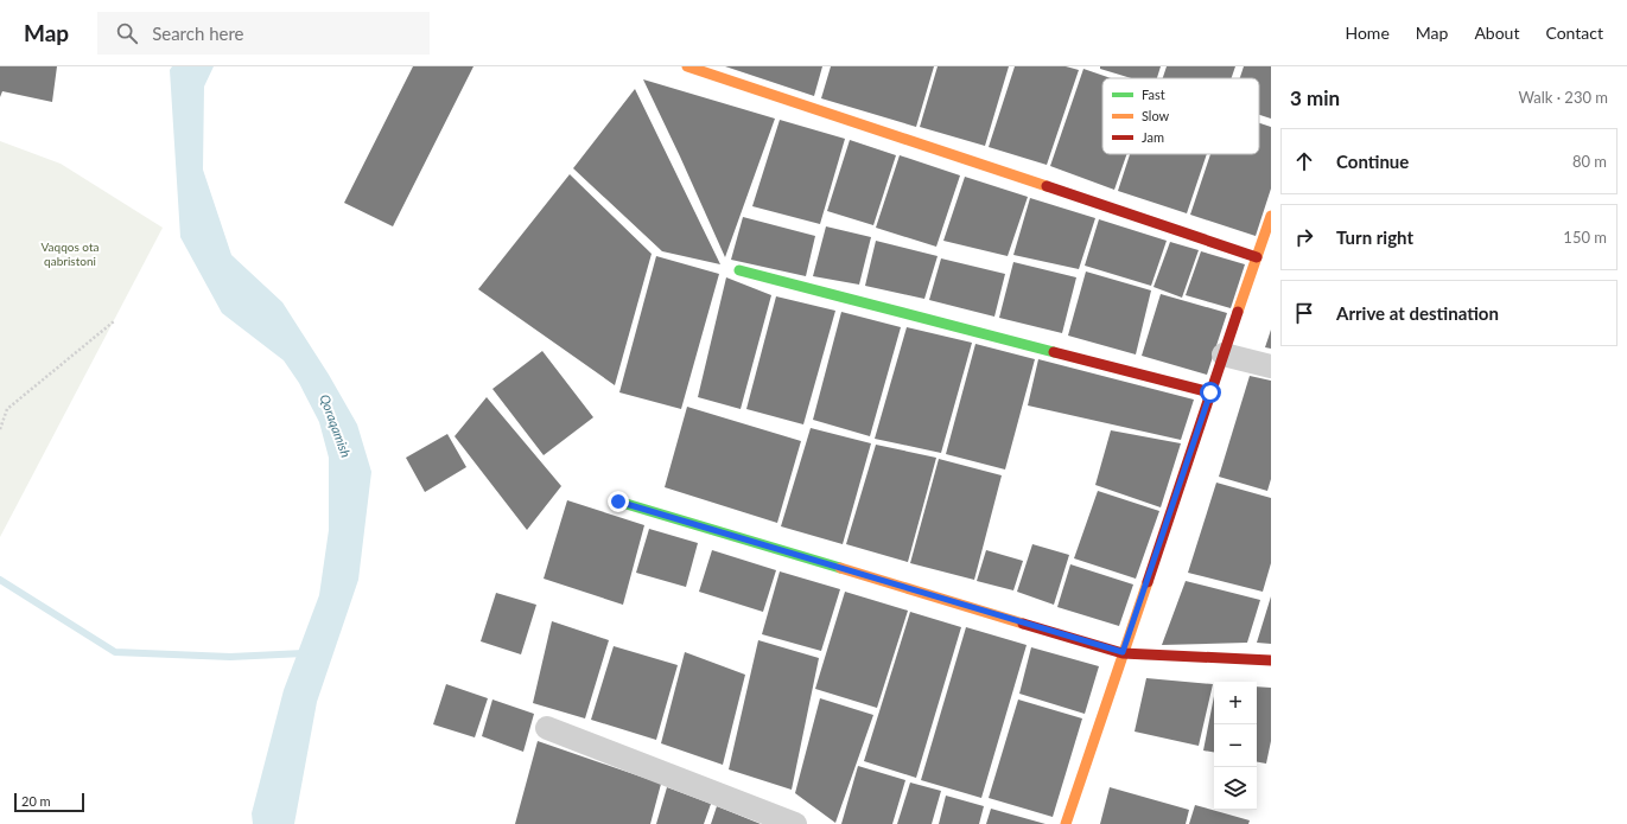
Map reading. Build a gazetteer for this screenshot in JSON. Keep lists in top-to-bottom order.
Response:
{
  "water": ["Qoraqamish"],
  "parks": ["Vaqqos ota qabristoni"],
  "legend": ["Fast", "Slow", "Jam"],
  "scale_bar": "20 m",
  "page": {
    "header": "Map",
    "search": "Search here",
    "nav": [
      "Home",
      "Map",
      "About",
      "Contact"
    ],
    "heading": ["3 min", "Walk · 230 m"],
    "list": [
      ["Continue", "80 m"],
      ["Turn right", "150 m"],
      "Arrive at destination"
    ],
    "map_buttons": ["+", "−"],
    "scale": "20 m"
  }
}
